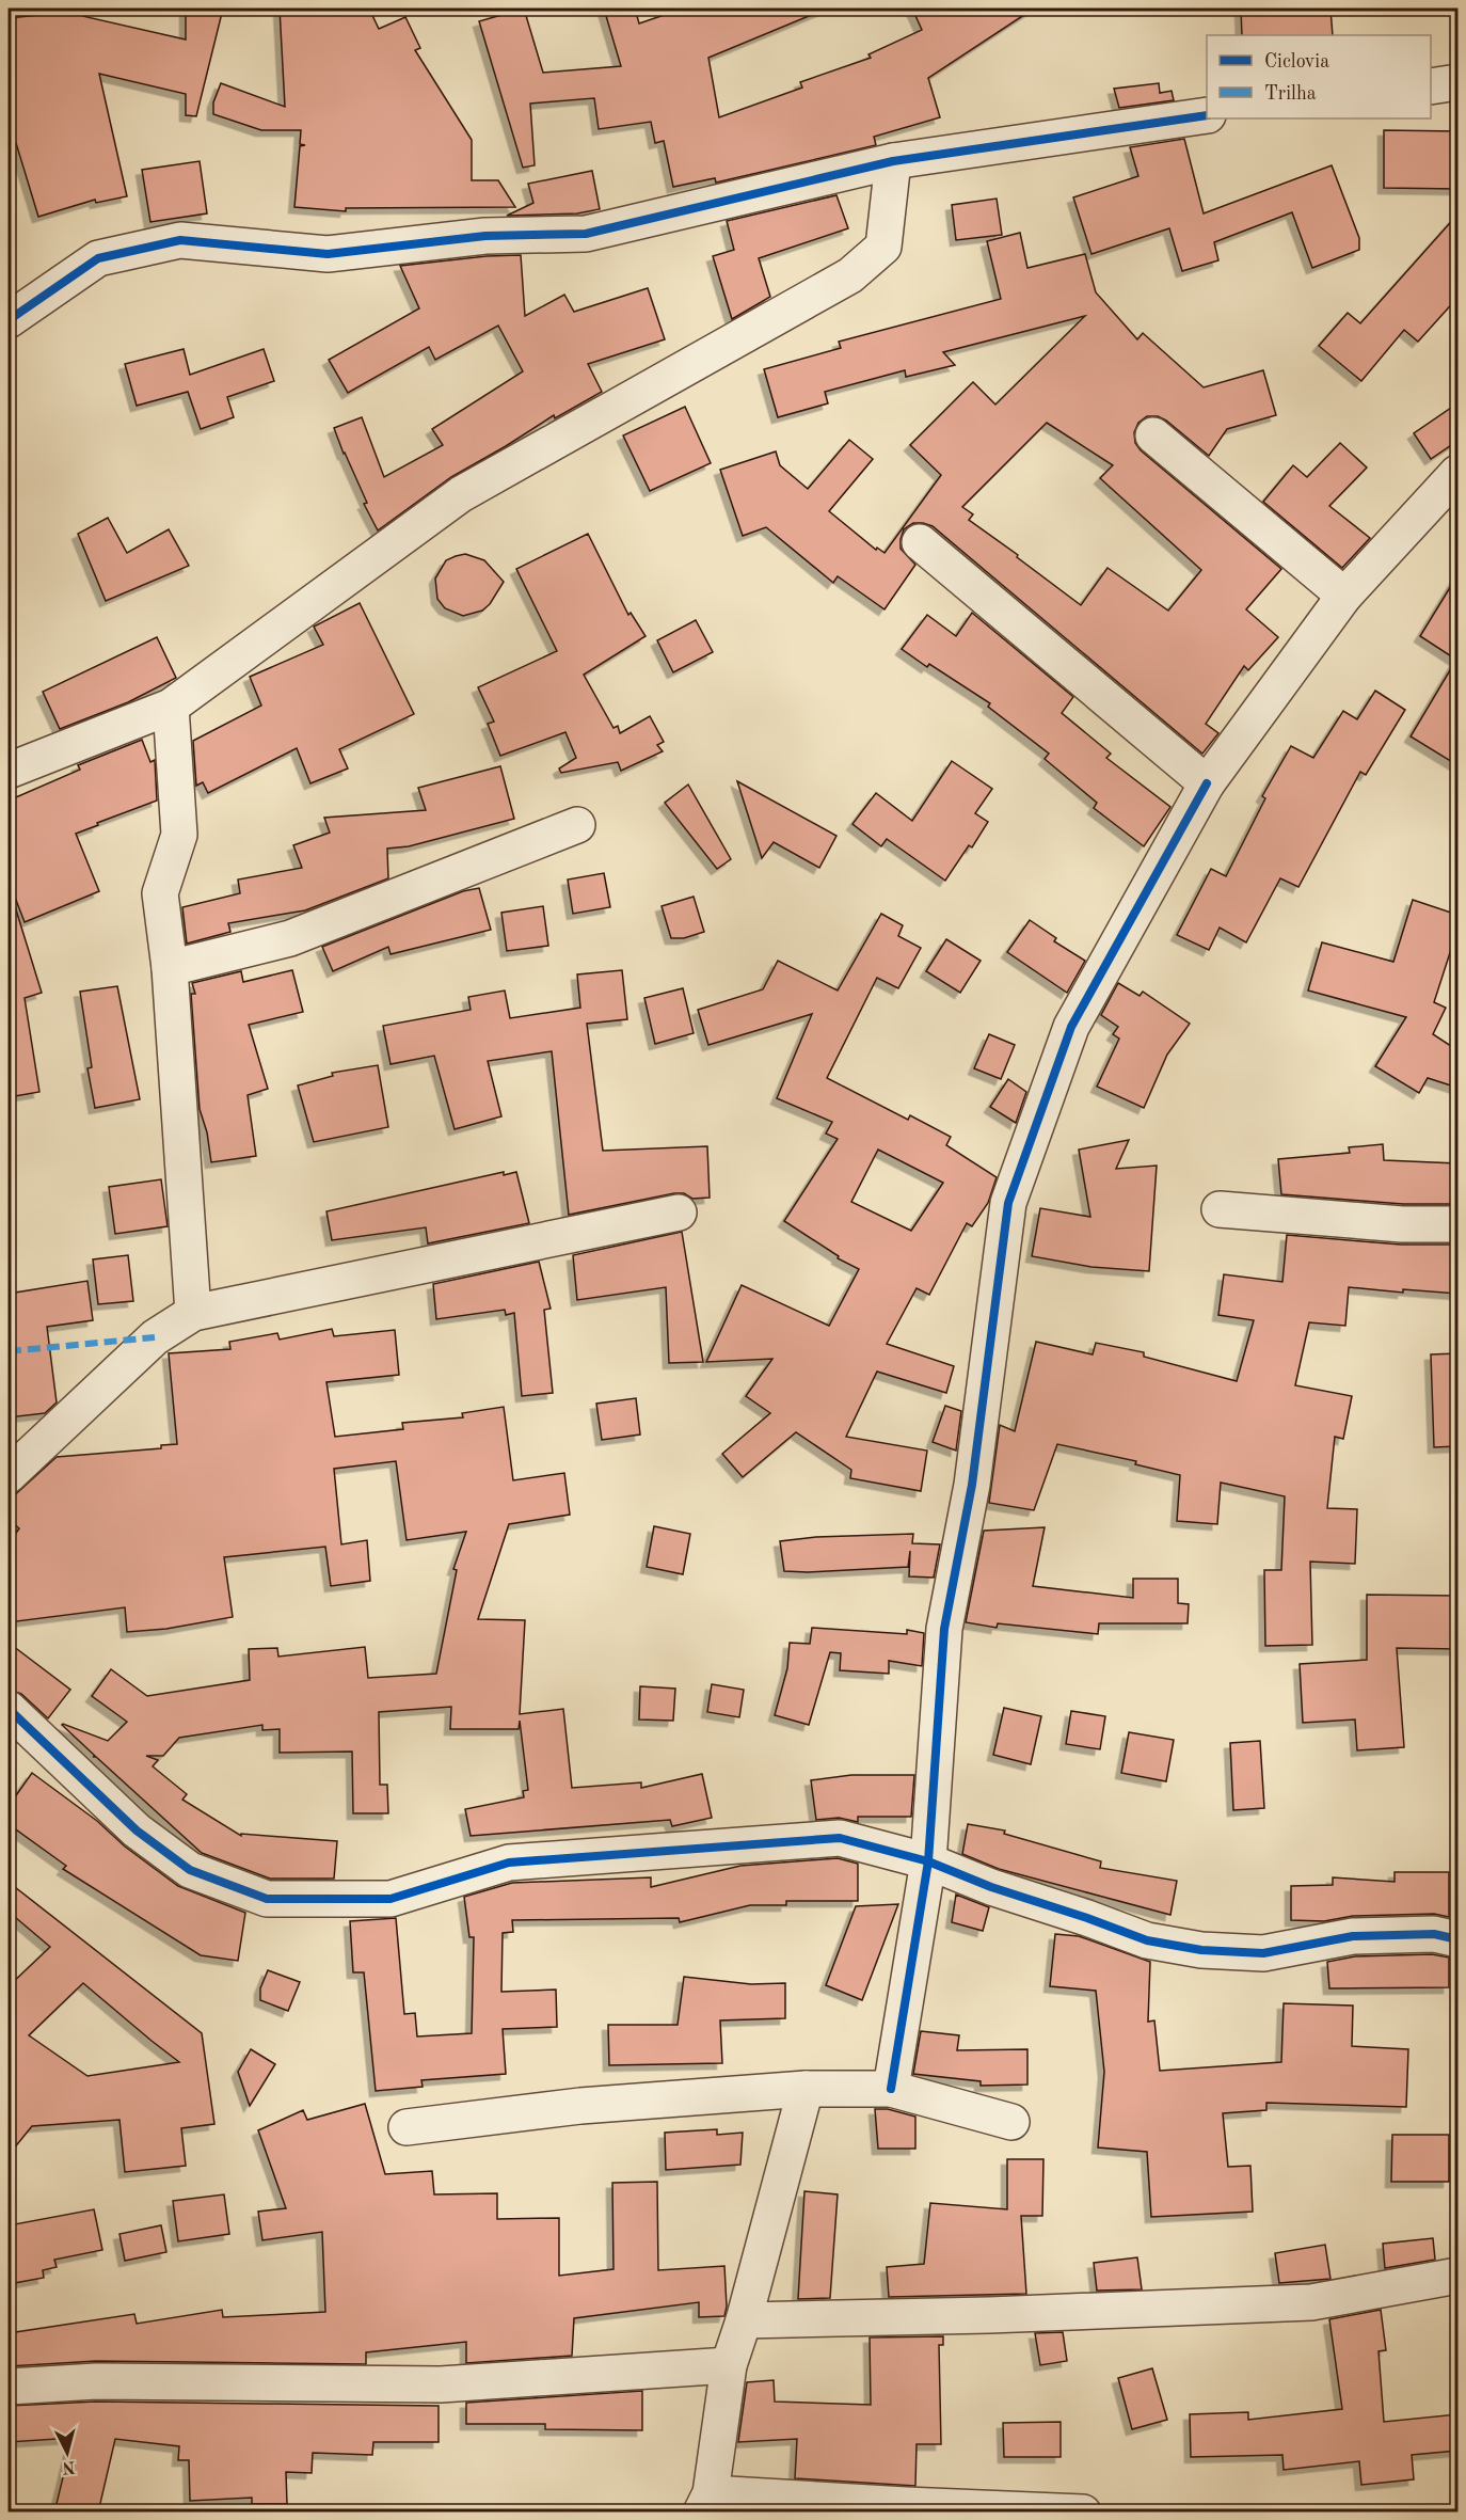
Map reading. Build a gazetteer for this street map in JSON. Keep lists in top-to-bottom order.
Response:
{
  "legend": ["Ciclovia", "Trilha"],
  "north": "bottom"
}
